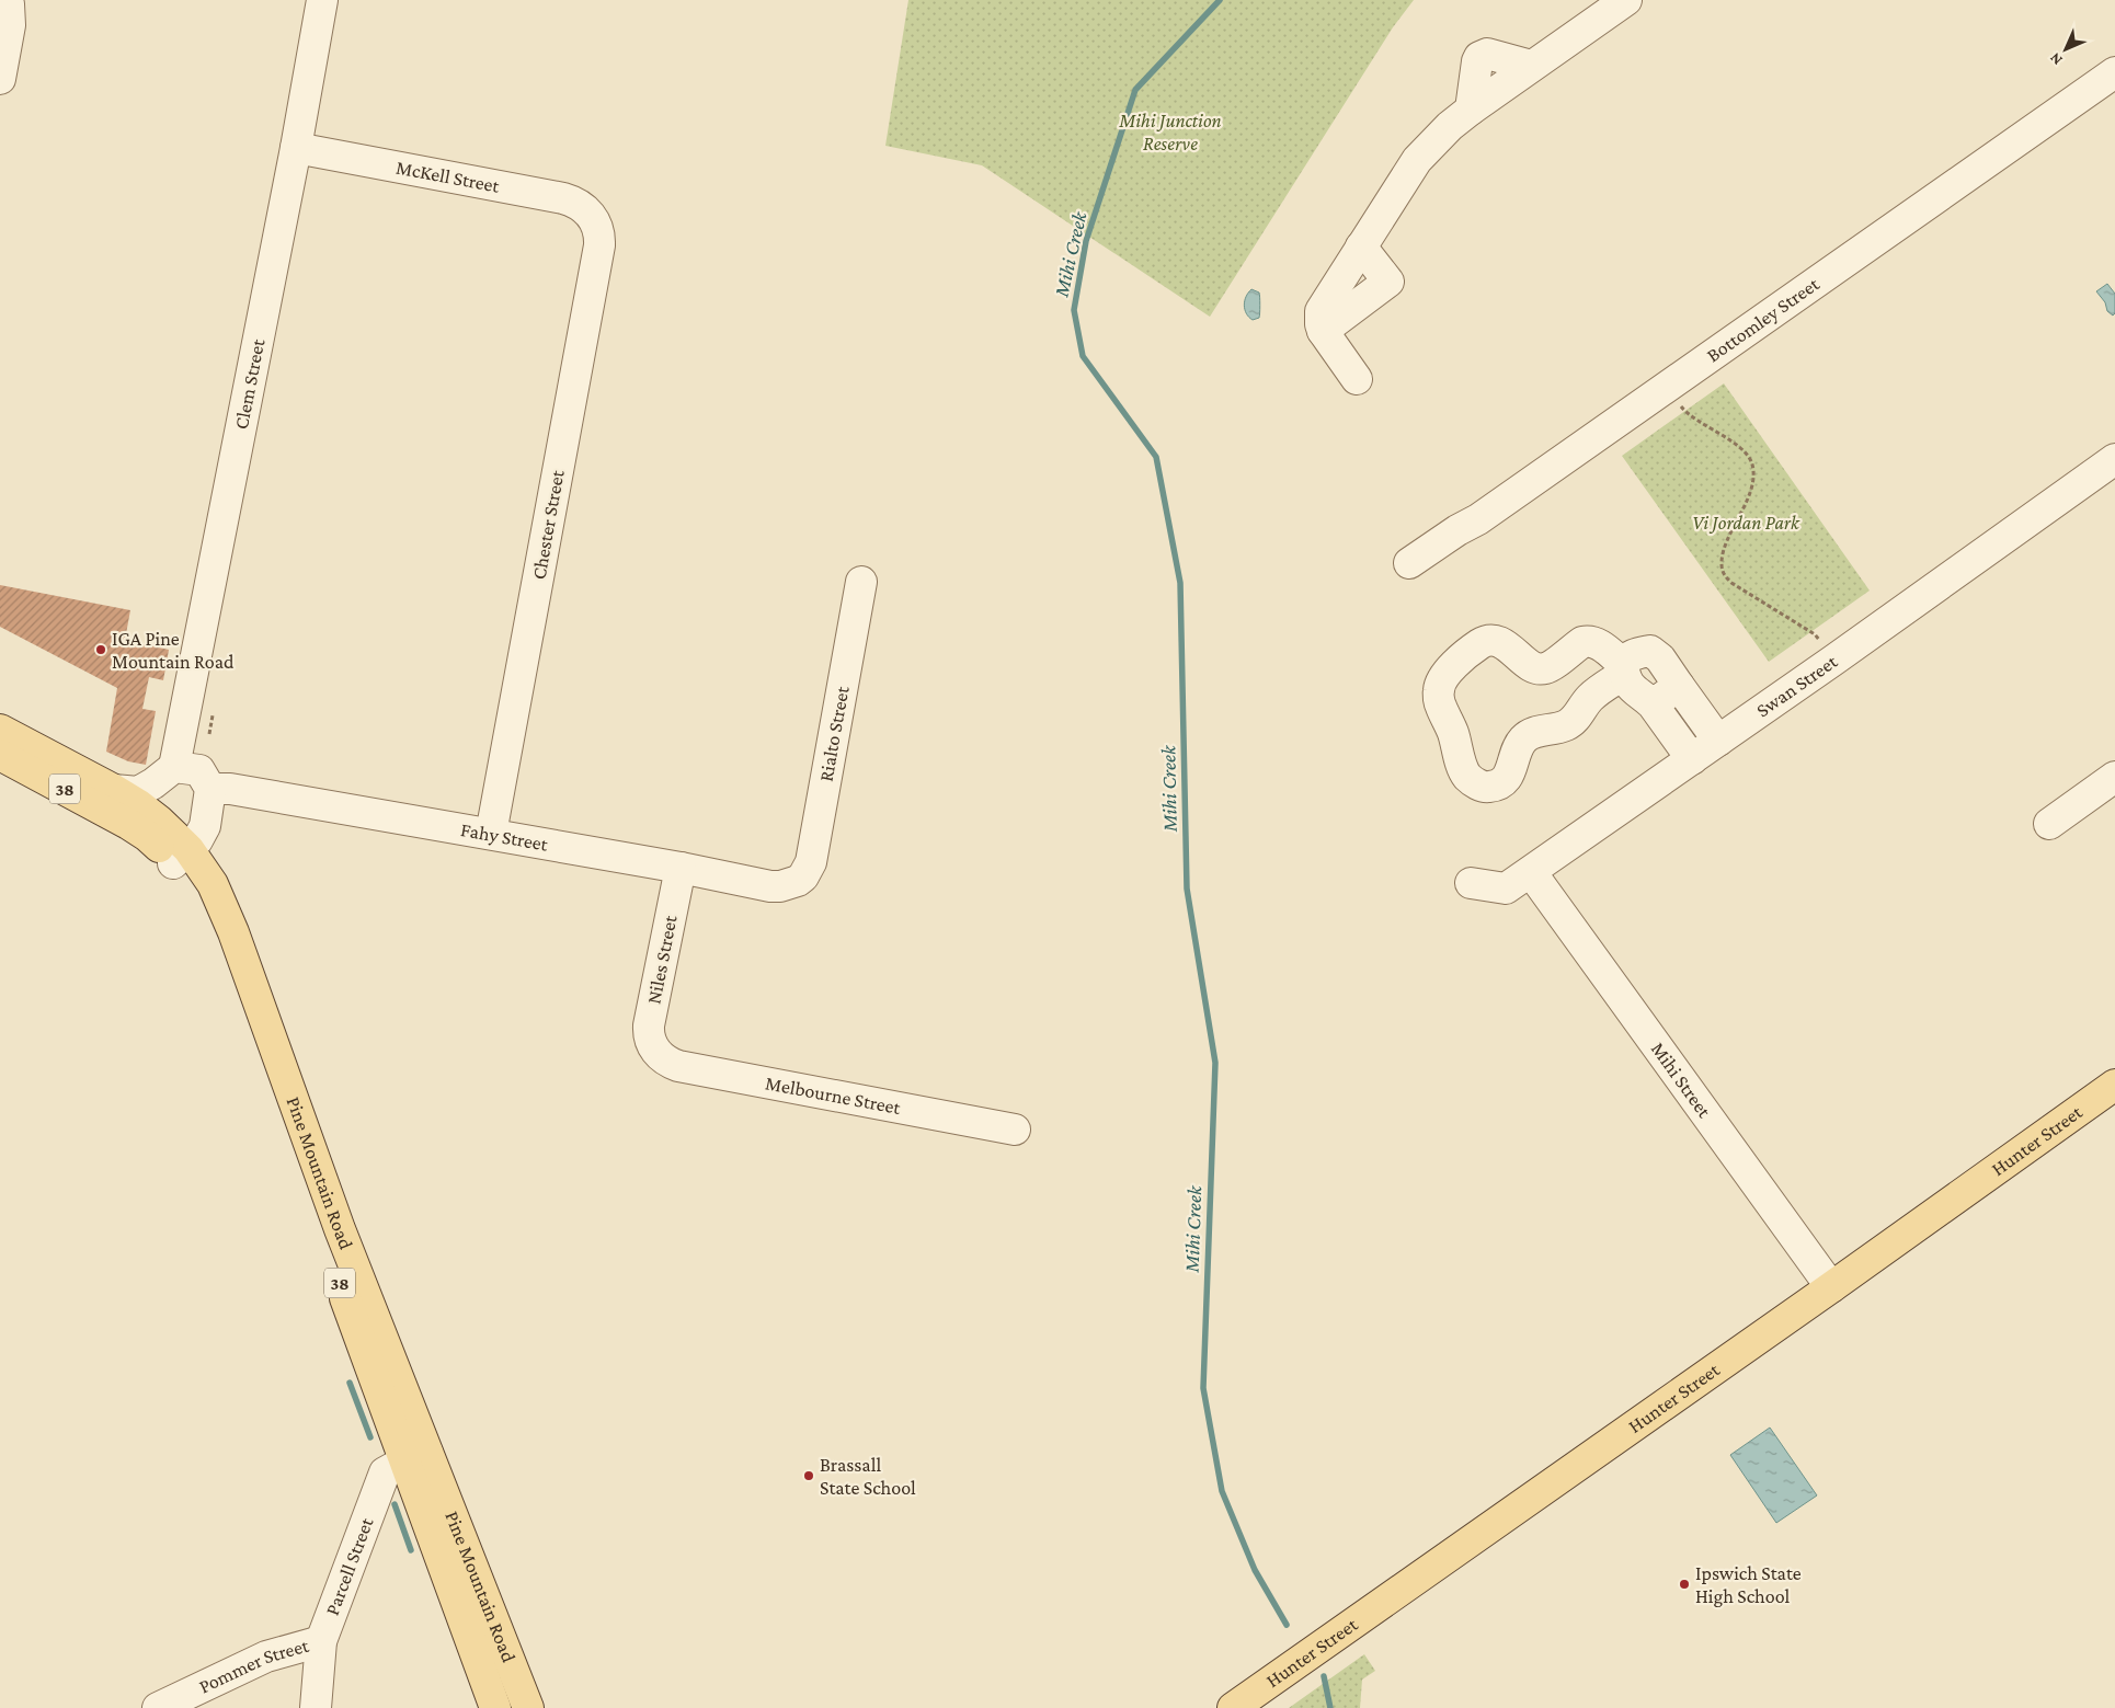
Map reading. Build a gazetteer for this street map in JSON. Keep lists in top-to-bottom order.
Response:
{
  "streets": {
    "main road": ["38", "Hunter Street", "Pine Mountain Road"],
    "street": [
      "McKell Street",
      "Bottomley Street",
      "Clem Street",
      "Chester Street",
      "Swan Street",
      "Rialto Street",
      "Fahy Street",
      "Niles Street",
      "Mihi Street",
      "Melbourne Street",
      "Parcell Street",
      "Pommer Street"
    ]
  },
  "crossings": [
    ["McKell Street", "Clem Street"],
    ["McKell Street", "Chester Street"],
    ["Clem Street", "Pine Mountain Road"],
    ["Chester Street", "Fahy Street"],
    ["Swan Street", "Mihi Street"],
    ["Rialto Street", "Fahy Street"],
    ["Fahy Street", "Niles Street"],
    ["Niles Street", "Melbourne Street"],
    ["Mihi Street", "Hunter Street"],
    ["Pine Mountain Road", "Parcell Street"],
    ["Parcell Street", "Pommer Street"]
  ],
  "water": ["Mihi Creek"],
  "parks": ["Mihi Junction Reserve", "Vi Jordan Park"],
  "places": ["IGA Pine Mountain Road", "Brassall State School", "Ipswich State High School"],
  "north": "bottom left"
}
